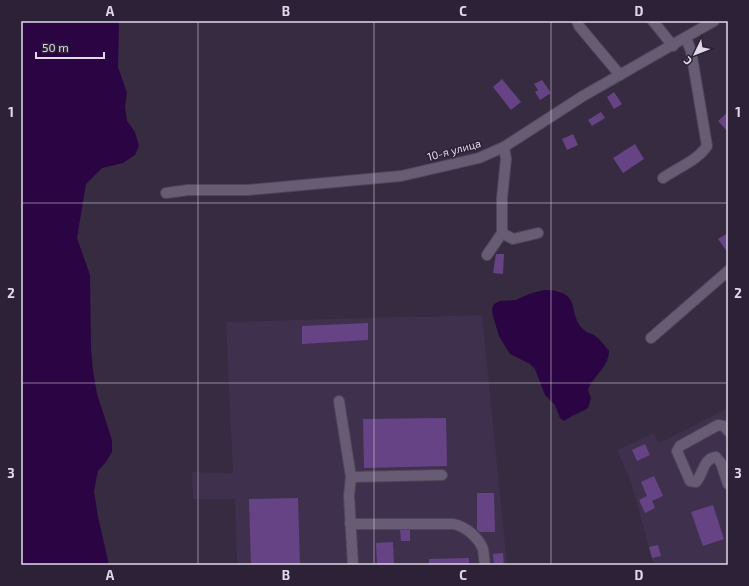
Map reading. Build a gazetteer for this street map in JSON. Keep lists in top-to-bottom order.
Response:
{
  "streets": {
    "street": ["10-я улица"]
  },
  "scale_bar": "50 m",
  "north": "bottom left",
  "grid": {
    "columns": [
      "A",
      "B",
      "C",
      "D"
    ],
    "rows": ["1", "2", "3"]
  }
}
